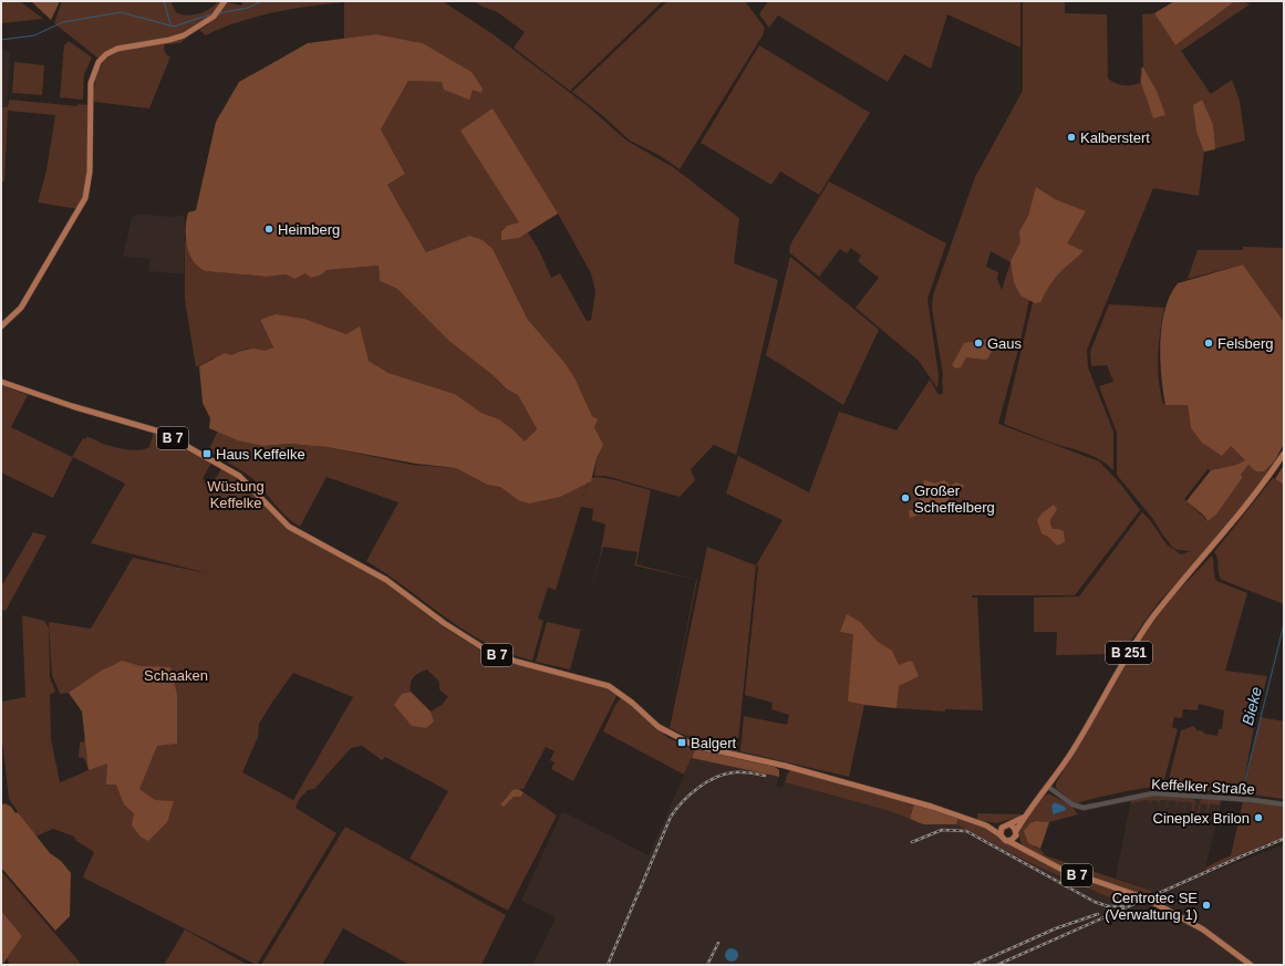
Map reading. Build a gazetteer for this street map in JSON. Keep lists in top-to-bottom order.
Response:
{
  "streets": {
    "main road": ["B 7", "B 251"],
    "street": ["Keffelker Straße"]
  },
  "crossings": [
    ["B 7", "B 251"],
    ["B 251", "Keffelker Straße"]
  ],
  "water": ["Bieke"],
  "parks": ["Wüstung Keffelke", "Schaaken"],
  "places": {
    "other": [
      "Kalberstert",
      "Heimberg",
      "Gaus",
      "Felsberg",
      "Großer Scheffelberg",
      "Cineplex Brilon",
      "Centrotec SE (Verwaltung 1)"
    ],
    "transit": ["Haus Keffelke", "Balgert"]
  }
}
